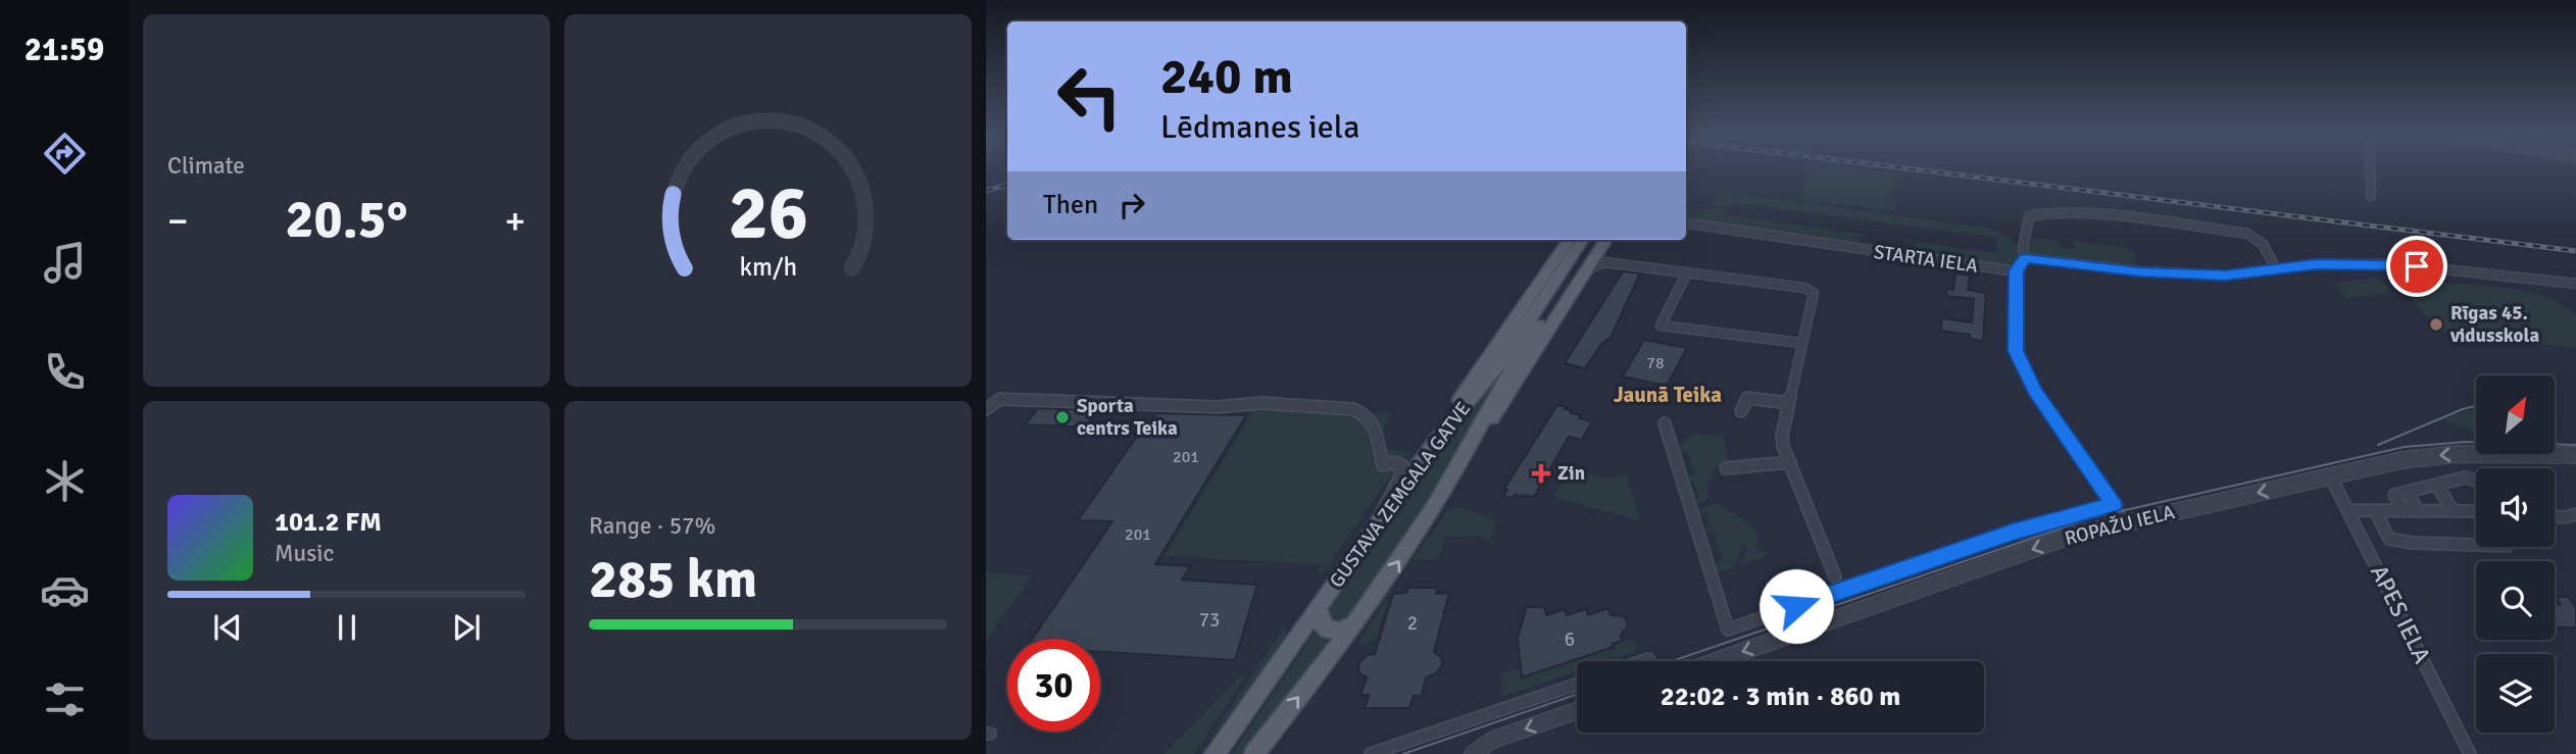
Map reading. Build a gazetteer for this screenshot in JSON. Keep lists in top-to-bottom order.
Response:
{
  "streets": {
    "main road": ["GUSTAVA ZEMGALA GATVE"],
    "street": ["STARTA IELA", "ROPAŽU IELA", "APES IELA"]
  },
  "crossings": [
    ["ROPAŽU IELA", "APES IELA"]
  ],
  "one_way": ["ROPAŽU IELA"],
  "districts": ["Jaunā Teika"],
  "places": {
    "other": ["Rīgas 45. vidusskola", "Sporta centrs Teika"],
    "health": ["Zin"]
  },
  "house_numbers": [
    "78",
    "201",
    "201",
    "73",
    "2",
    "6"
  ],
  "north": "top right",
  "page": {
    "tabs": "21:59",
    "tile": [
      "Climate",
      ["Range · 57%", "285 km"]
    ],
    "turn": ["240 m", "Lēdmanes iela"],
    "then": "Then",
    "heat": ["−", "20.5°", "+"],
    "song": ["101.2 FM", "Music"],
    "limit": "30",
    "trip": "22:02 · 3 min · 860 m",
    "gauge": ["26", "km/h"]
  }
}
